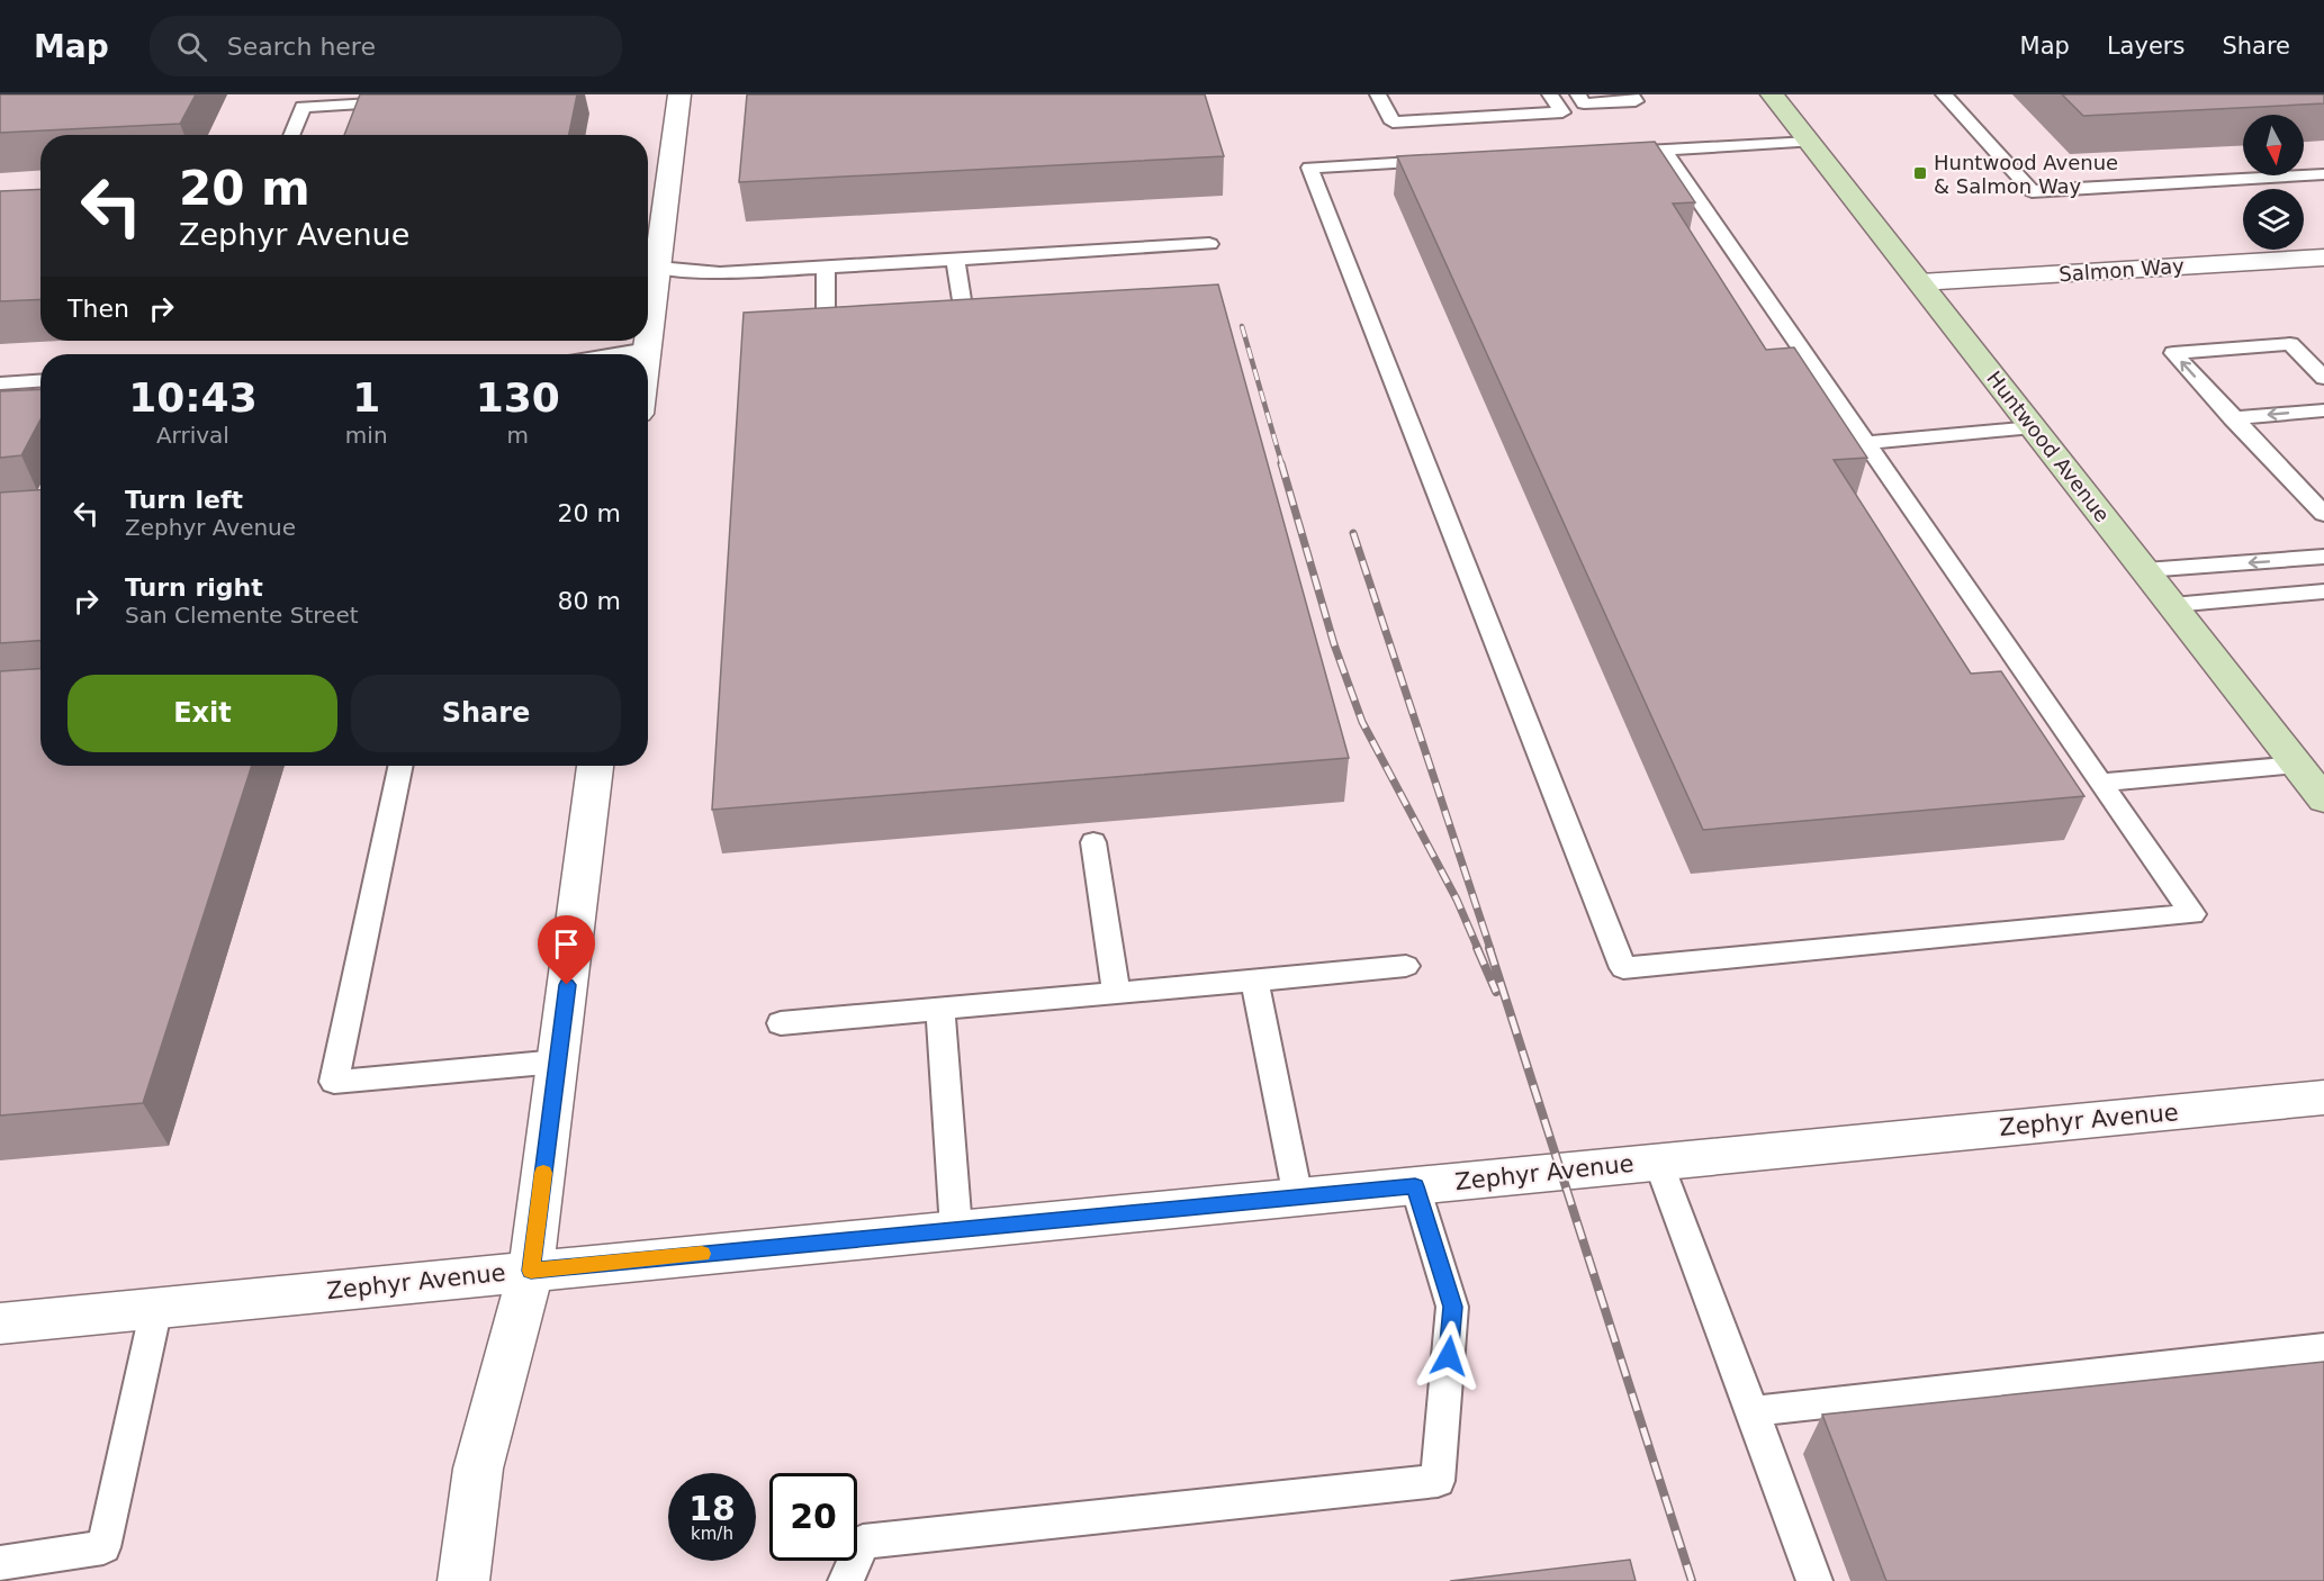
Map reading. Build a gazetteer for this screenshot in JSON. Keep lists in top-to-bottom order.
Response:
{
  "streets": {
    "street": ["Salmon Way", "Huntwood Avenue", "Zephyr Avenue"]
  },
  "crossings": [
    ["Salmon Way", "Huntwood Avenue"]
  ],
  "places": {
    "transit": ["Huntwood Avenue & Salmon Way"]
  },
  "north": "bottom",
  "page": {
    "header": "Map",
    "search": "Search here",
    "nav": ["Map", "Layers", "Share"],
    "turn": ["20 m", "Zephyr Avenue"],
    "then": "Then",
    "eta": [
      "10:43",
      "Arrival",
      "1",
      "min",
      "130",
      "m"
    ],
    "list": [
      {
        "name": "Turn left",
        "note": "Zephyr Avenue",
        "value": "20 m"
      },
      {
        "name": "Turn right",
        "note": "San Clemente Street",
        "value": "80 m"
      }
    ],
    "buttons": ["Exit", "Share"],
    "speed": "18 km/h",
    "limit": "20"
  }
}
